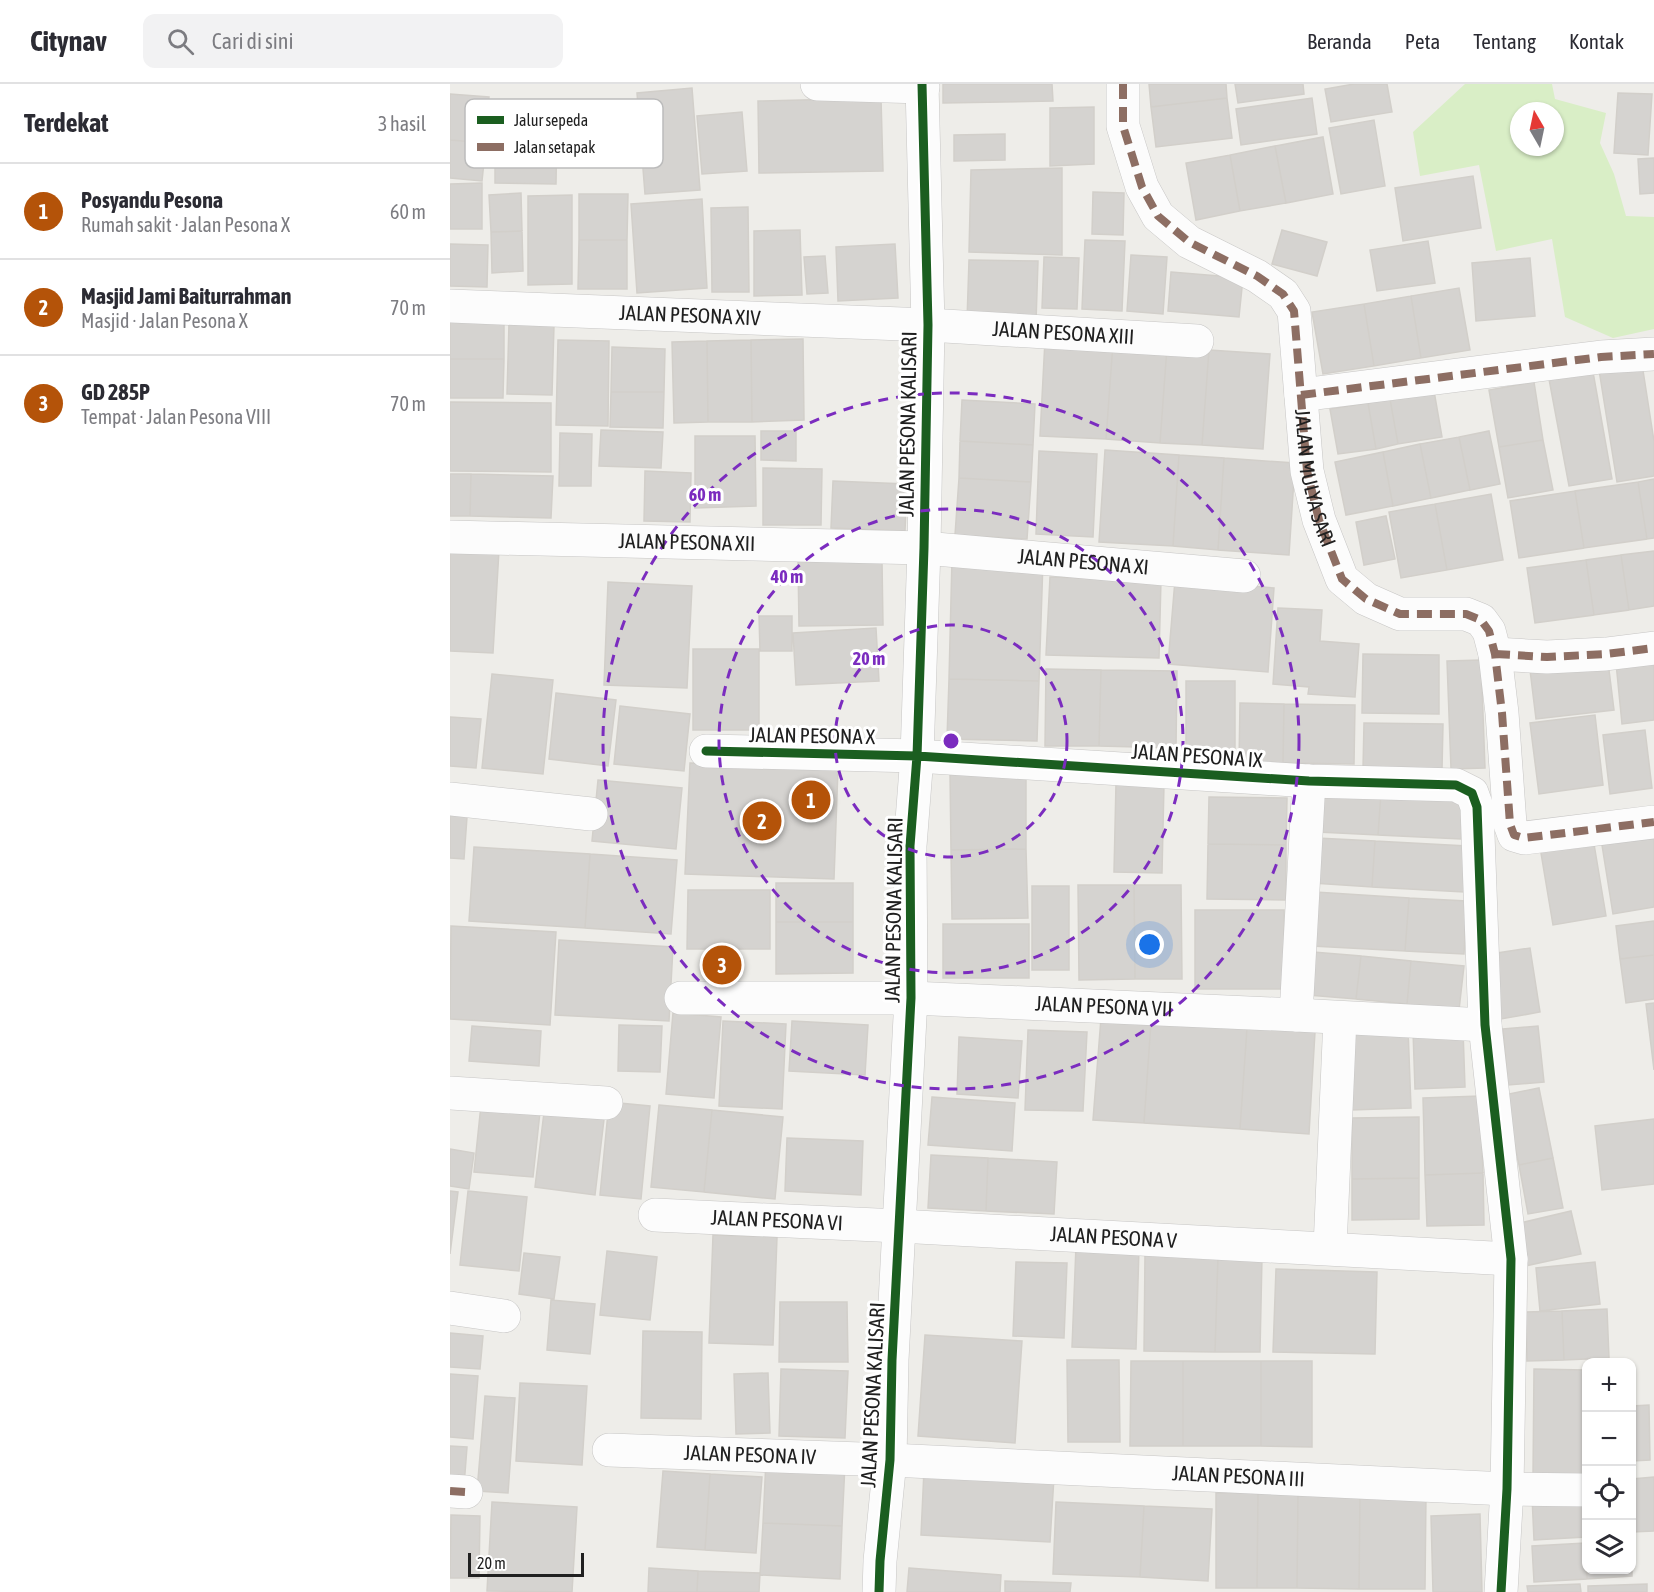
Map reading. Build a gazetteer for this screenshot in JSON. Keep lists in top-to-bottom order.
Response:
{
  "streets": {
    "street": [
      "JALAN PESONA XIV",
      "JALAN PESONA XIII",
      "JALAN PESONA KALISARI",
      "JALAN MULYA SARI",
      "JALAN PESONA XII",
      "JALAN PESONA XI",
      "JALAN PESONA X",
      "JALAN PESONA IX",
      "JALAN PESONA VII",
      "JALAN PESONA VI",
      "JALAN PESONA V",
      "JALAN PESONA IV",
      "JALAN PESONA III"
    ]
  },
  "crossings": [
    ["JALAN PESONA XIV", "JALAN PESONA XIII"],
    ["JALAN PESONA XIV", "JALAN PESONA KALISARI"],
    ["JALAN PESONA XIII", "JALAN PESONA KALISARI"],
    ["JALAN PESONA KALISARI", "JALAN PESONA XII"],
    ["JALAN PESONA KALISARI", "JALAN PESONA XI"],
    ["JALAN PESONA KALISARI", "JALAN PESONA X"],
    ["JALAN PESONA KALISARI", "JALAN PESONA IX"],
    ["JALAN PESONA KALISARI", "JALAN PESONA VII"],
    ["JALAN PESONA KALISARI", "JALAN PESONA VI"],
    ["JALAN PESONA KALISARI", "JALAN PESONA V"],
    ["JALAN PESONA KALISARI", "JALAN PESONA IV"],
    ["JALAN PESONA KALISARI", "JALAN PESONA III"],
    ["JALAN PESONA XII", "JALAN PESONA XI"],
    ["JALAN PESONA X", "JALAN PESONA IX"],
    ["JALAN PESONA IX", "JALAN PESONA VII"],
    ["JALAN PESONA VI", "JALAN PESONA V"],
    ["JALAN PESONA IV", "JALAN PESONA III"]
  ],
  "legend": ["Jalur sepeda", "Jalan setapak"],
  "scale_bar": "20 m",
  "north": "top",
  "page": {
    "header": "Citynav",
    "search": "Cari di sini",
    "nav": [
      "Beranda",
      "Peta",
      "Tentang",
      "Kontak"
    ],
    "heading": ["Terdekat", "3 hasil"],
    "list": [
      {
        "mark": "1",
        "name": "Posyandu Pesona",
        "note": "Rumah sakit · Jalan Pesona X",
        "value": "60 m"
      },
      {
        "mark": "2",
        "name": "Masjid Jami Baiturrahman",
        "note": "Masjid · Jalan Pesona X",
        "value": "70 m"
      },
      {
        "mark": "3",
        "name": "GD 285P",
        "note": "Tempat · Jalan Pesona VIII",
        "value": "70 m"
      }
    ],
    "pins": ["1", "2", "3"],
    "map_buttons": ["+", "−"],
    "scale": "20 m"
  },
  "rings": ["60 m", "40 m", "20 m"]
}
